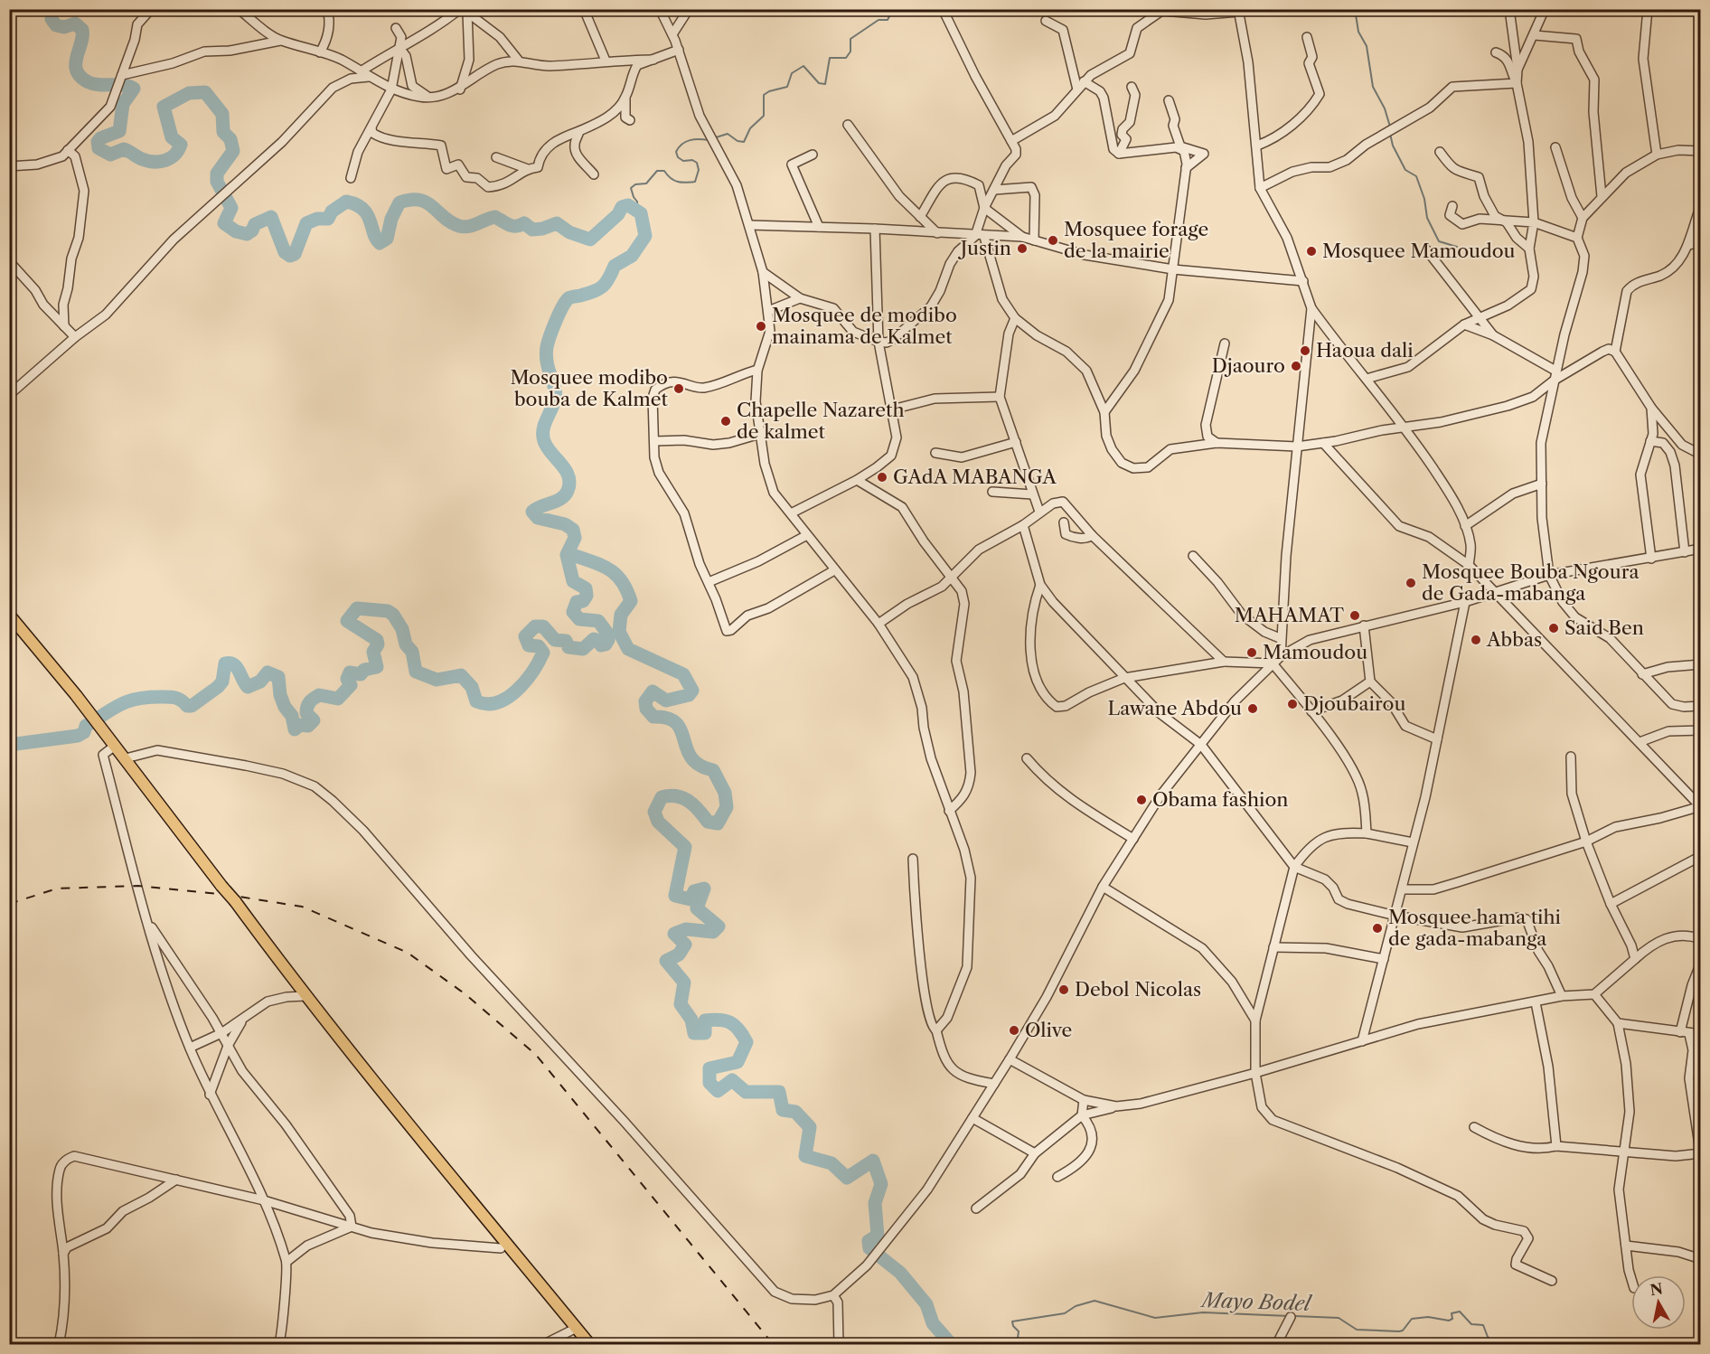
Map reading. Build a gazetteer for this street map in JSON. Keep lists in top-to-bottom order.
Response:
{
  "water": ["Mayo Bodel"],
  "places": [
    "Mosquee forage de la mairie",
    "Justin",
    "Mosquee Mamoudou",
    "Mosquee de modibo mainama de Kalmet",
    "Haoua dali",
    "Djaouro",
    "Mosquee modibo bouba de Kalmet",
    "Chapelle Nazareth de kalmet",
    "GAdA MABANGA",
    "Mosquee Bouba Ngoura de Gada-mabanga",
    "MAHAMAT",
    "Said Ben",
    "Abbas",
    "Mamoudou",
    "Djoubairou",
    "Lawane Abdou",
    "Obama fashion",
    "Mosquee hama tihi de gada-mabanga",
    "Debol Nicolas",
    "Olive"
  ],
  "north": "top"
}
